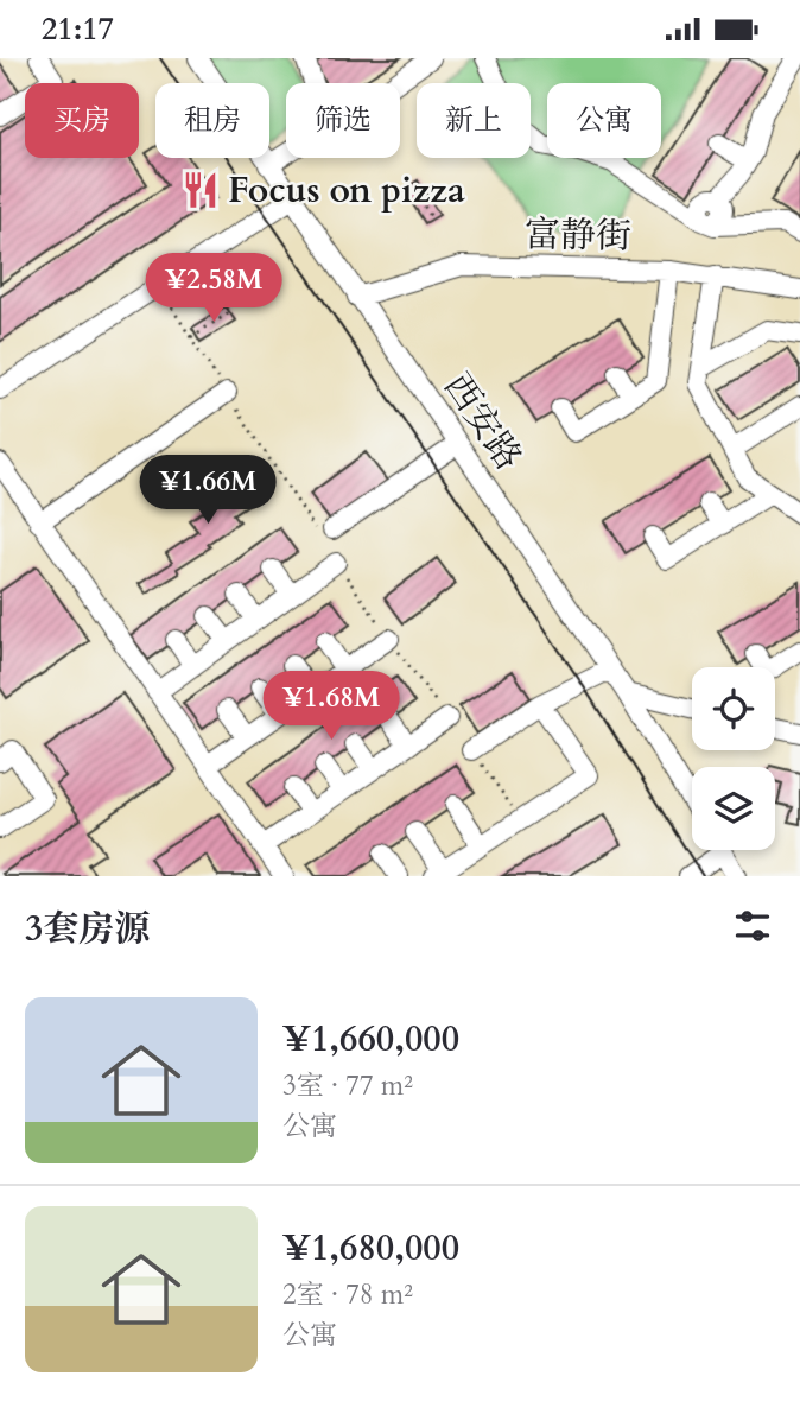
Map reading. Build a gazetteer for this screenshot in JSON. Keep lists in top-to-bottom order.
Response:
{
  "streets": {
    "street": ["富静街", "西安路"]
  },
  "crossings": [
    ["富静街", "西安路"]
  ],
  "places": {
    "restaurant": ["Focus on pizza"]
  },
  "page": {
    "status": "21:17",
    "chip": [
      "买房",
      "租房",
      "筛选",
      "新上",
      "公寓"
    ],
    "price": ["¥2.58M", "¥1.66M", "¥1.68M"],
    "heading": "3套房源",
    "list": [
      {
        "name": "¥1,660,000",
        "note": "3室 · 77 m² · 公寓"
      },
      {
        "name": "¥1,680,000",
        "note": "2室 · 78 m² · 公寓"
      }
    ]
  }
}
